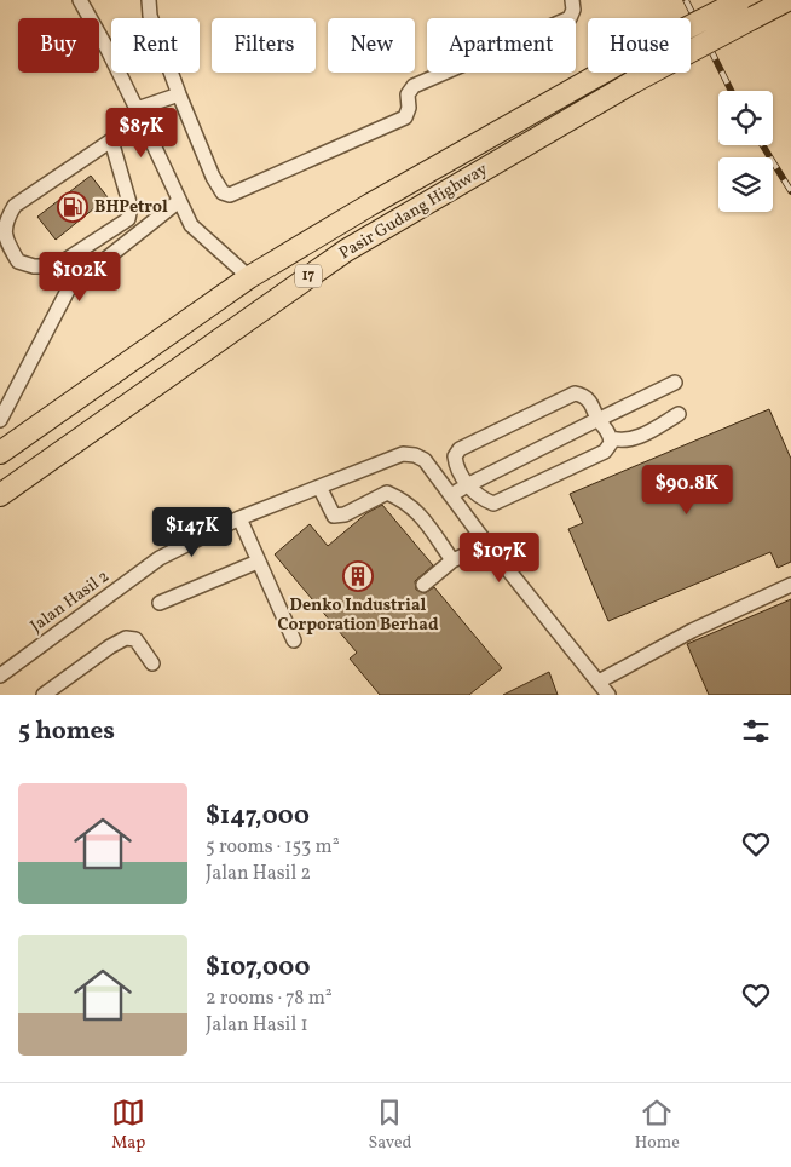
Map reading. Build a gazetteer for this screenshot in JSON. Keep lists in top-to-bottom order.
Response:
{
  "streets": {
    "highway": ["Pasir Gudang Highway", "17"],
    "street": ["Jalan Hasil 2"]
  },
  "places": {
    "fuel station": ["BHPetrol"],
    "building": ["Denko Industrial Corporation Berhad"]
  },
  "page": {
    "chip": [
      "Buy",
      "Rent",
      "Filters",
      "New",
      "Apartment",
      "House"
    ],
    "price": [
      "$87K",
      "$102K",
      "$90.8K",
      "$147K",
      "$107K"
    ],
    "heading": "5 homes",
    "list": [
      {
        "name": "$147,000",
        "note": "5 rooms · 153 m² · Jalan Hasil 2"
      },
      {
        "name": "$107,000",
        "note": "2 rooms · 78 m² · Jalan Hasil 1"
      }
    ],
    "tabs": ["Map", "Saved", "Home"]
  }
}
